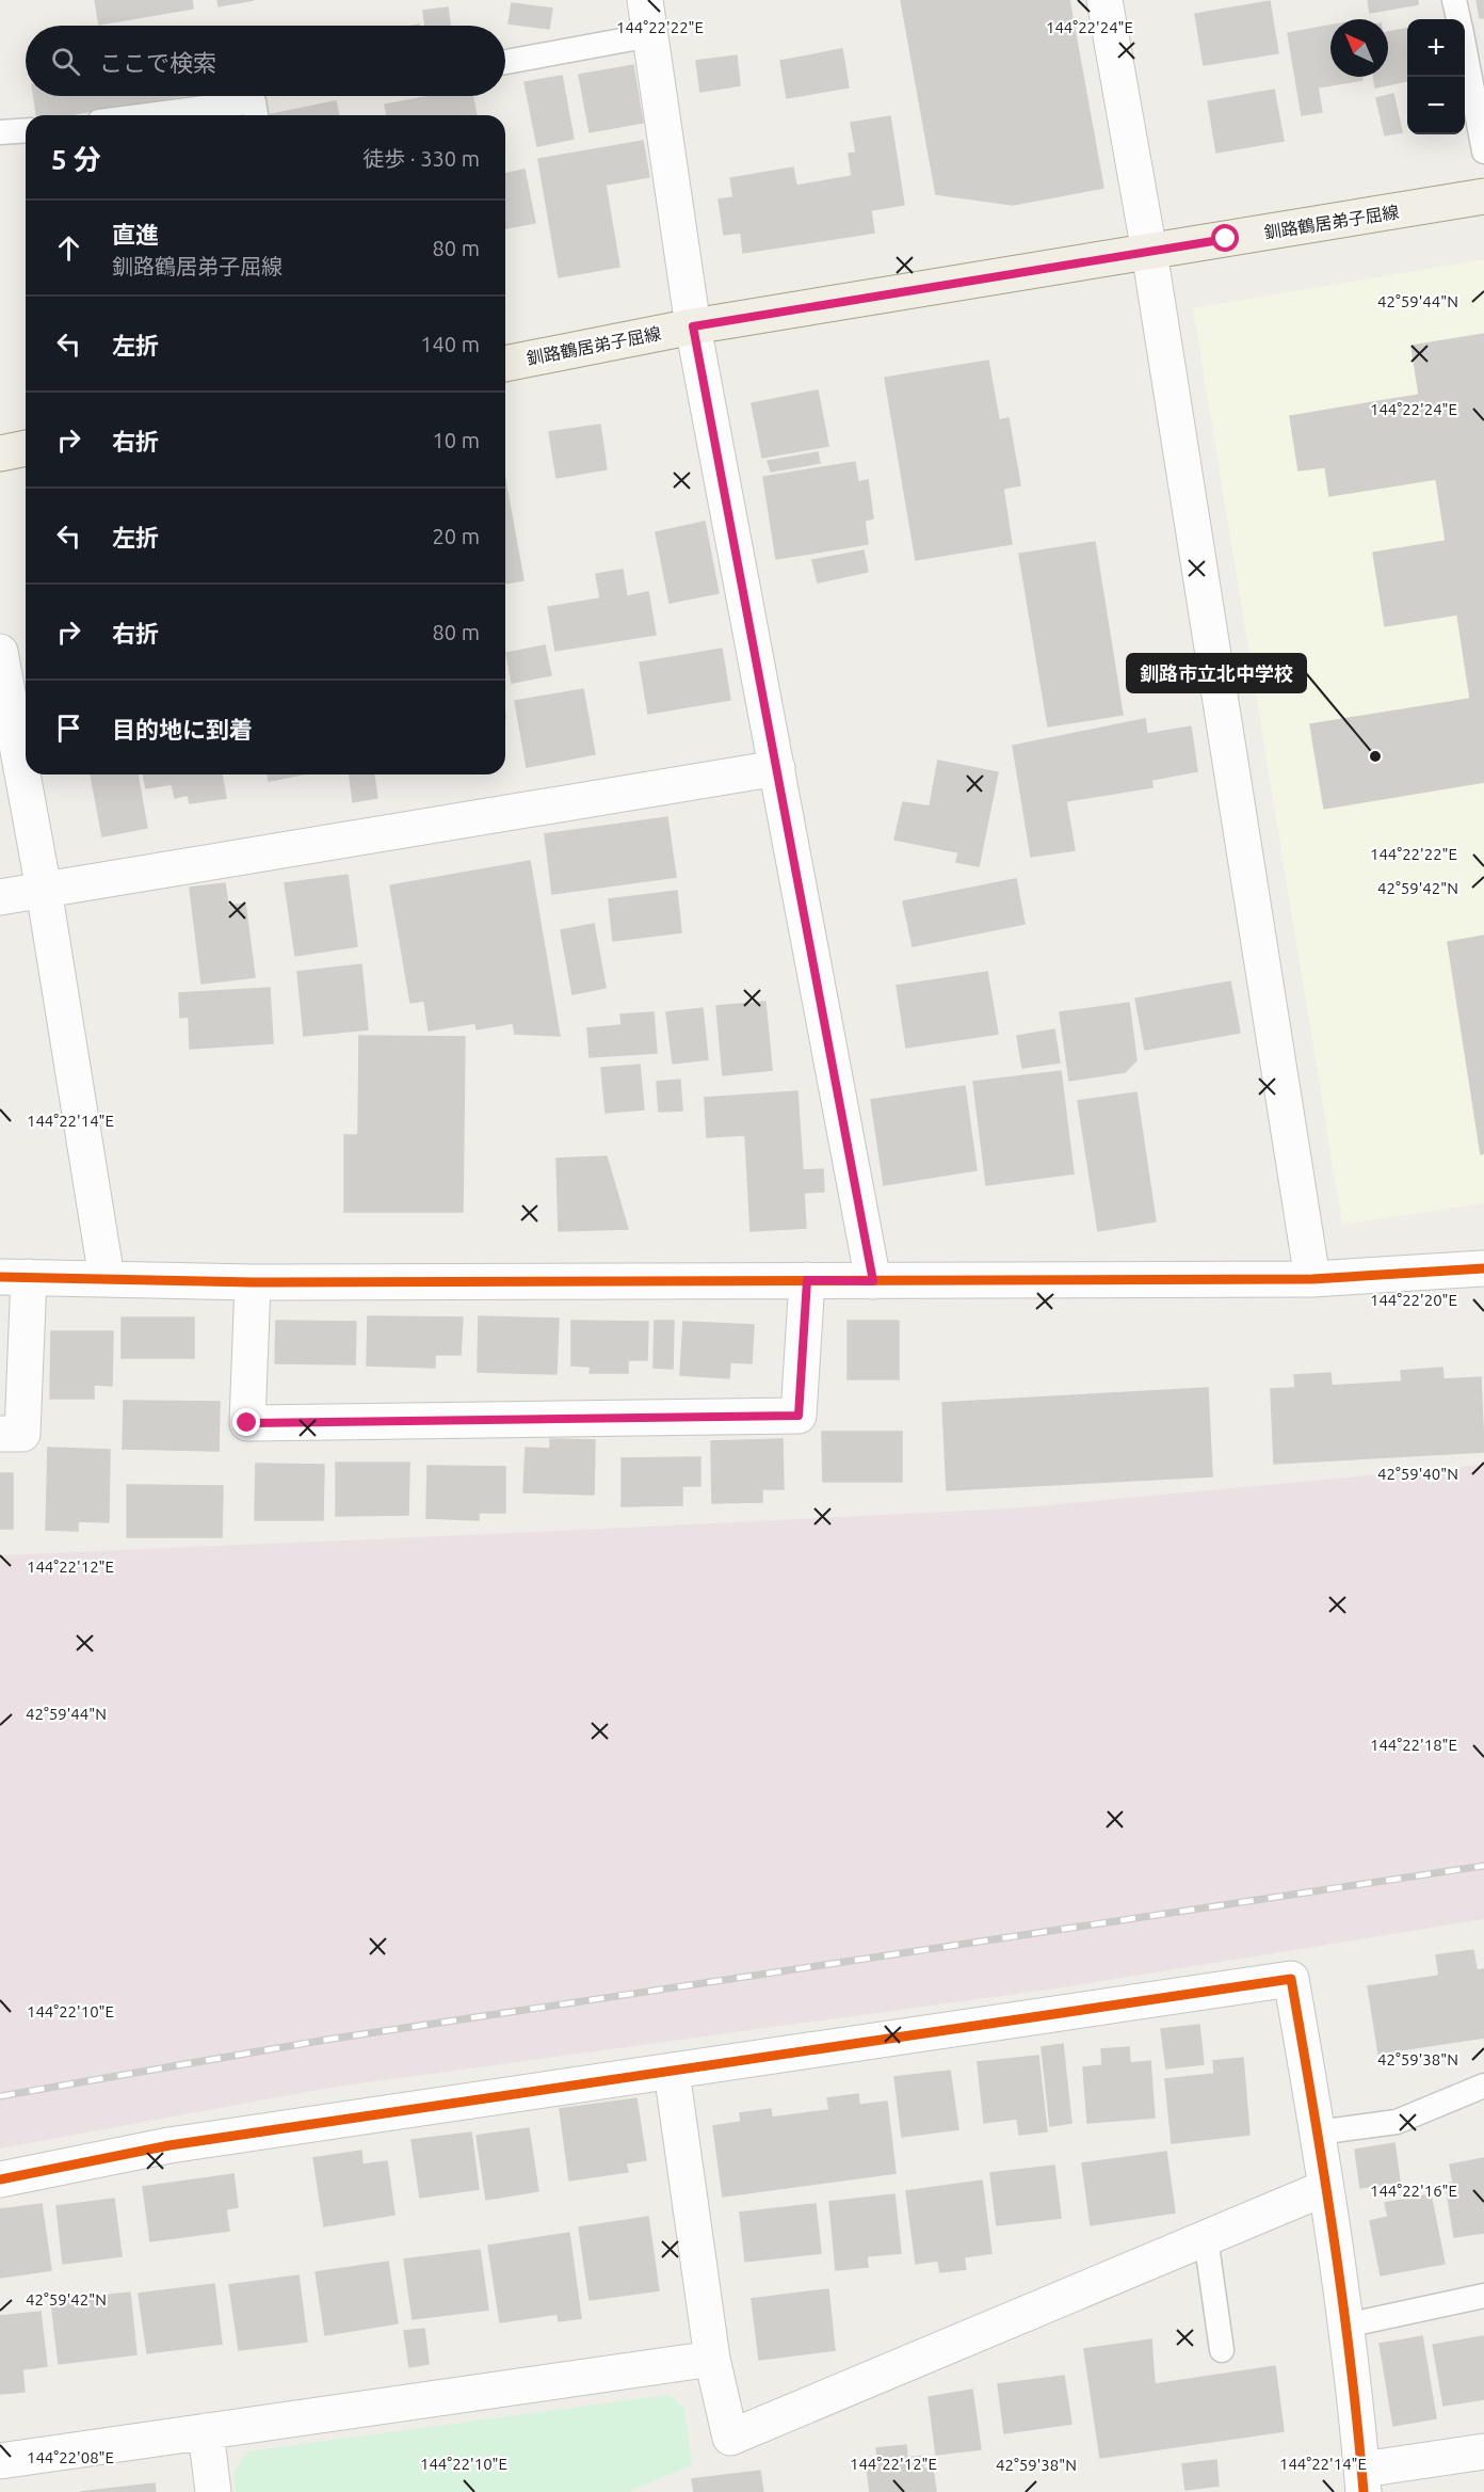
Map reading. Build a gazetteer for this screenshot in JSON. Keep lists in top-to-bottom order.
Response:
{
  "streets": {
    "main road": ["釧路鶴居弟子屈線"]
  },
  "places": ["釧路市立北中学校"],
  "north": "top left",
  "page": {
    "map_buttons": ["+", "−"],
    "search": "ここで検索",
    "heading": ["5 分", "徒歩 · 330 m"],
    "list": [
      ["直進", "釧路鶴居弟子屈線", "80 m"],
      ["左折", "140 m"],
      ["右折", "10 m"],
      ["左折", "20 m"],
      ["右折", "80 m"],
      "目的地に到着"
    ]
  },
  "coordinates": [
    "144°22'22\"E",
    "144°22'24\"E",
    "42°59'44\"N",
    "42°59'42\"N",
    "144°22'14\"E",
    "144°22'20\"E",
    "42°59'40\"N",
    "144°22'12\"E",
    "144°22'18\"E",
    "144°22'10\"E",
    "42°59'38\"N",
    "144°22'16\"E",
    "144°22'08\"E"
  ]
}
